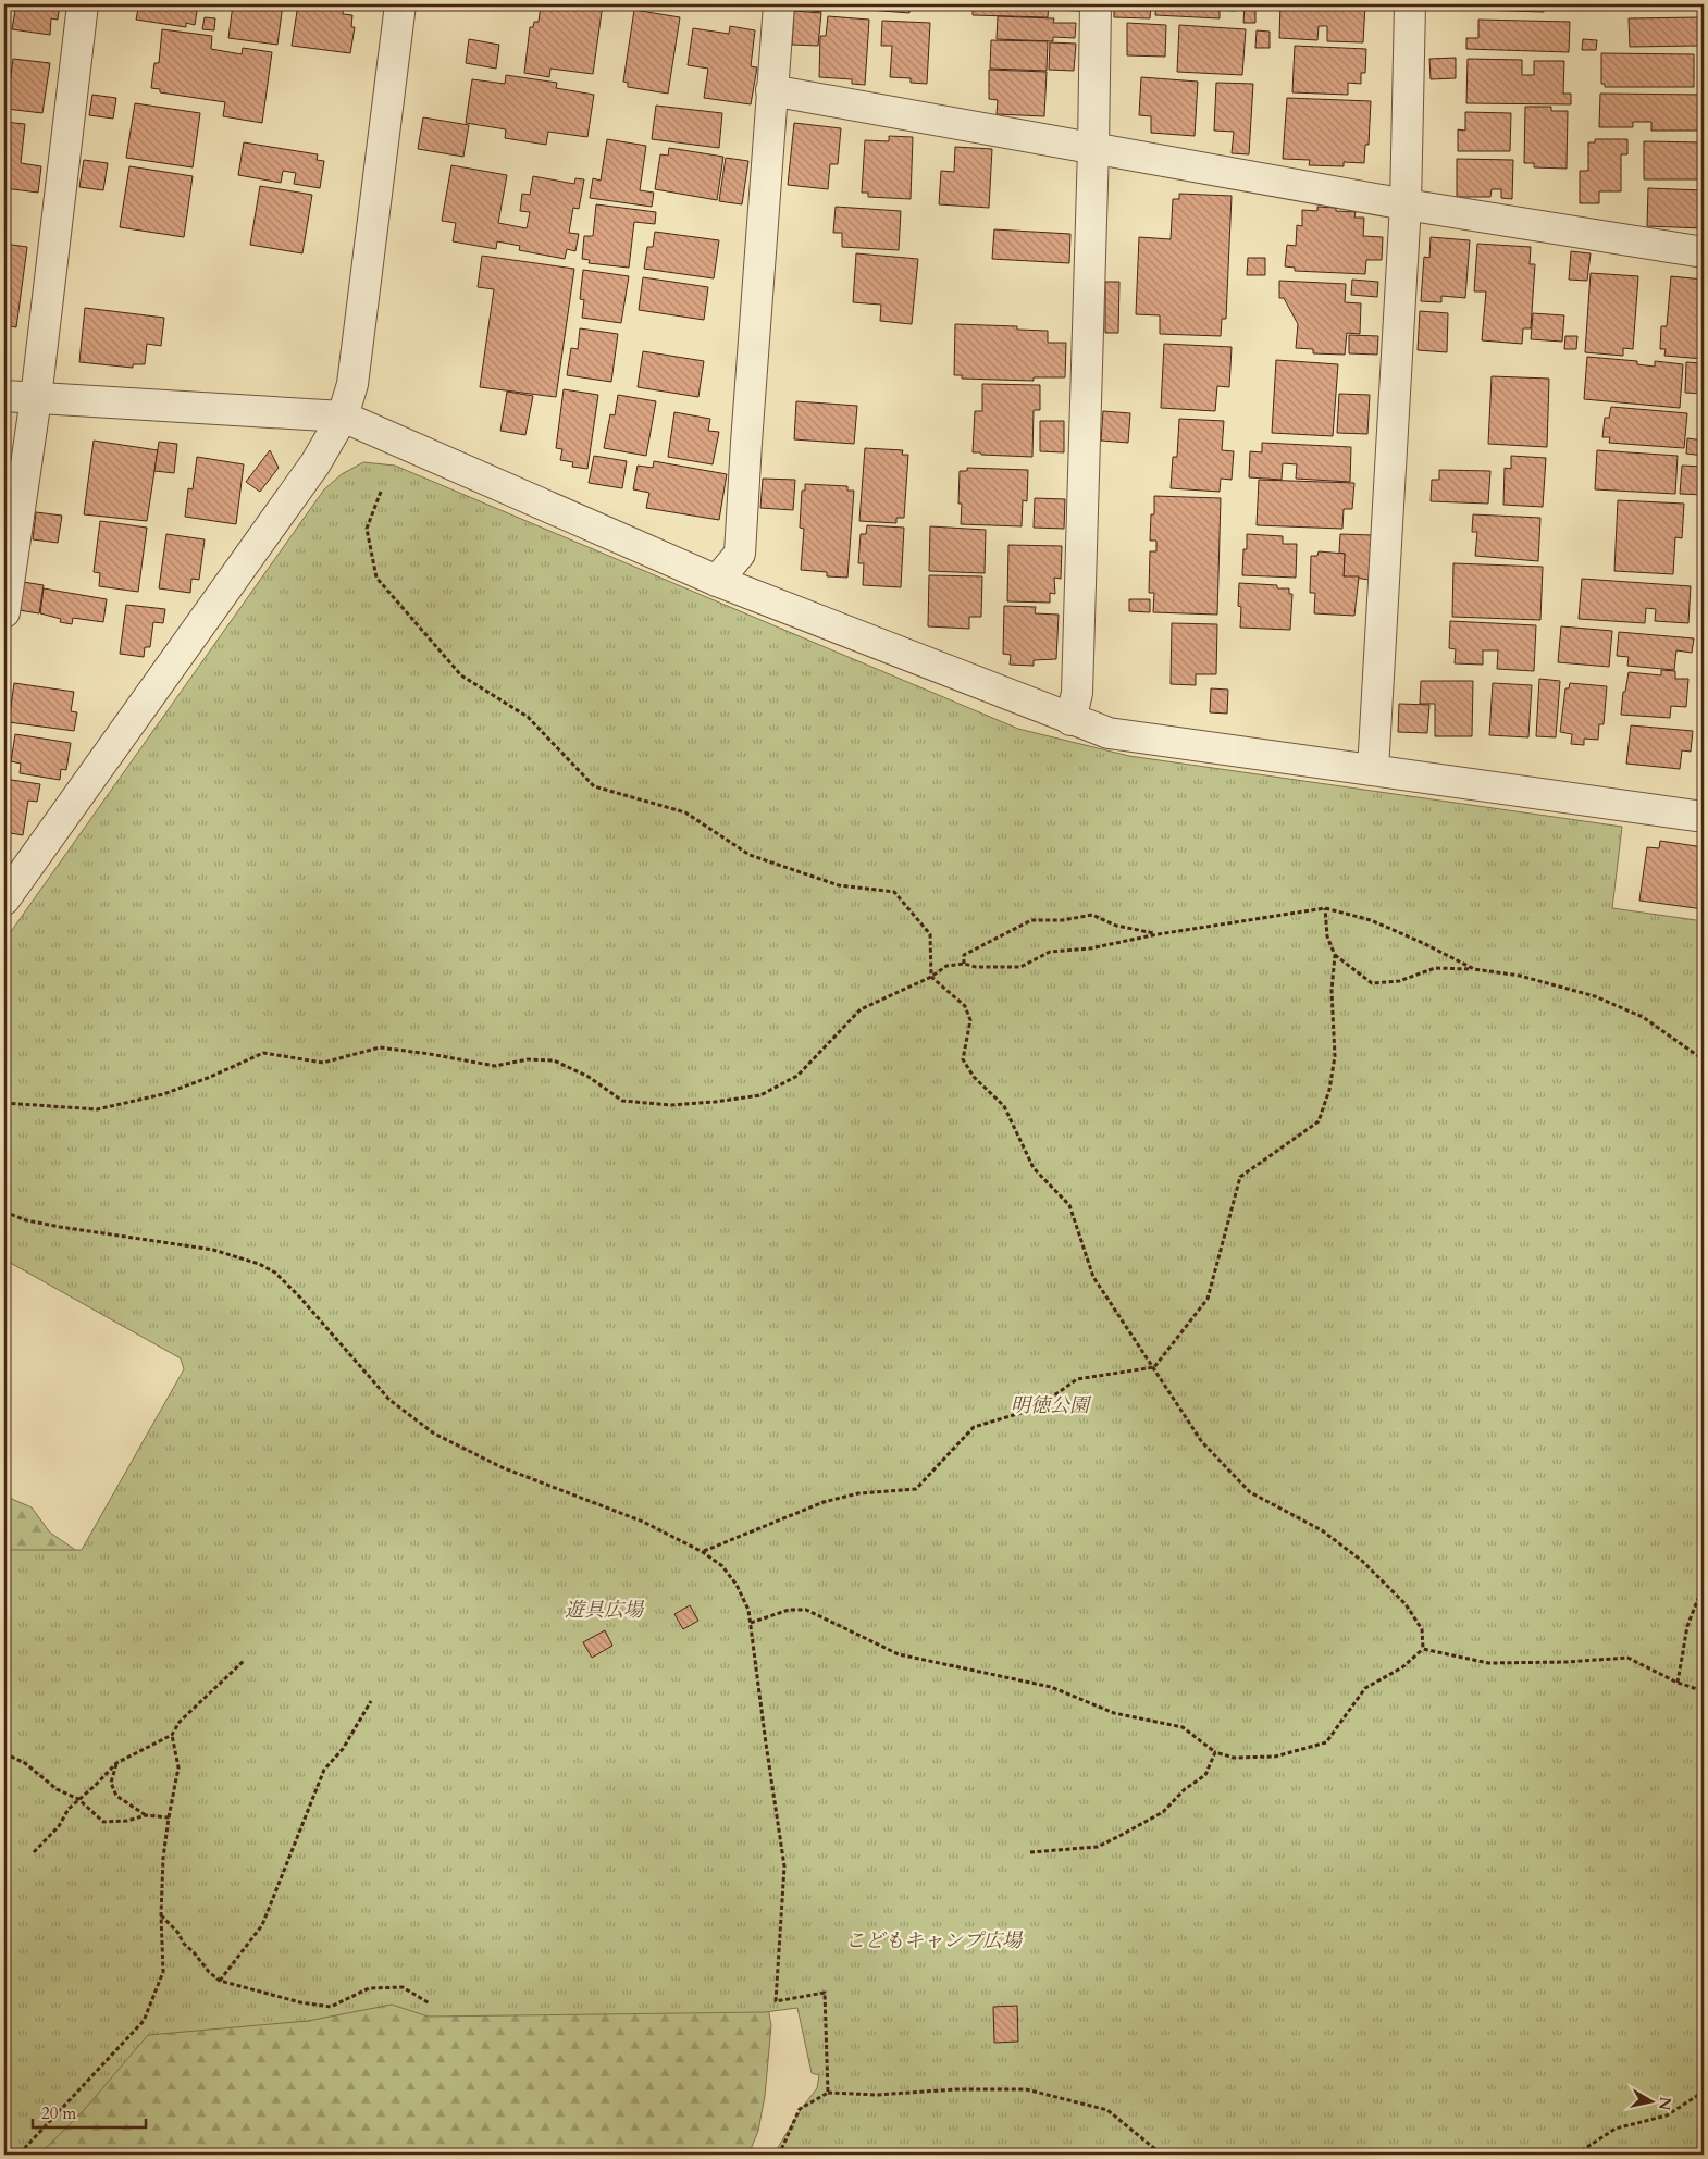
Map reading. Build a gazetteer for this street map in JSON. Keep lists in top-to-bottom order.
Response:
{
  "parks": ["明徳公園", "遊具広場", "こどもキャンプ広場"],
  "scale_bar": "20 m",
  "north": "right"
}
